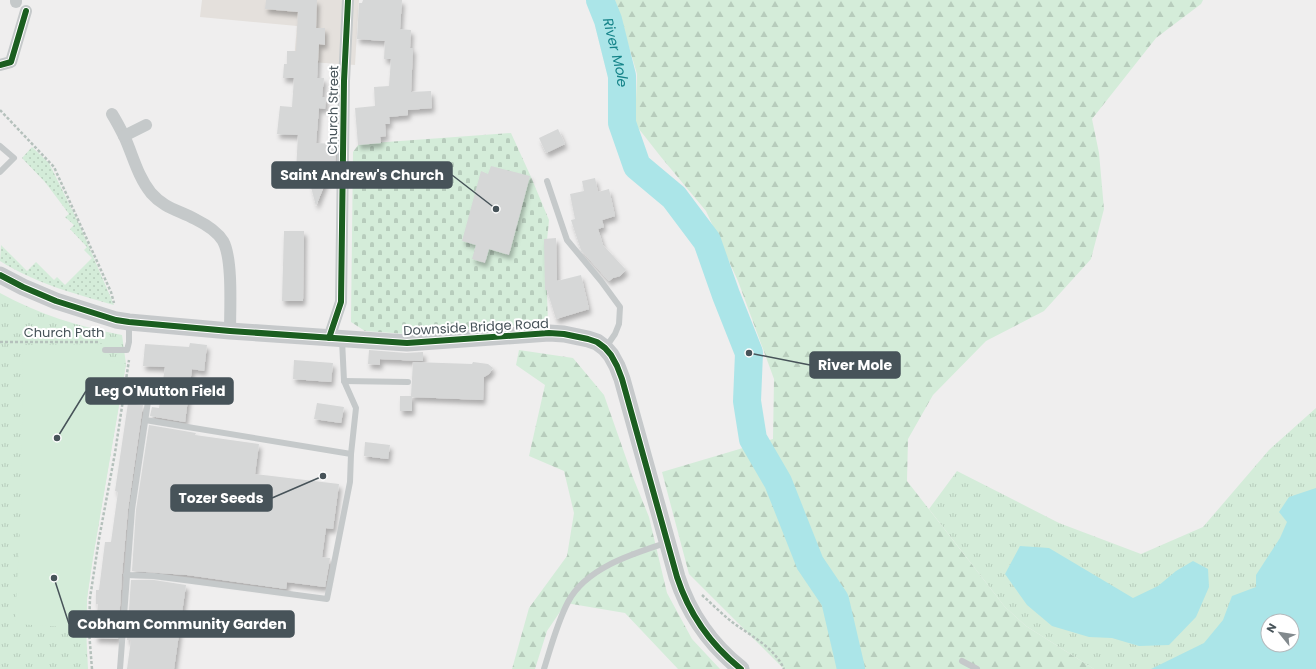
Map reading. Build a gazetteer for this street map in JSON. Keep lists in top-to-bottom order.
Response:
{
  "streets": {
    "street": ["Church Street", "Downside Bridge Road"],
    "cycle path": ["Church Path"]
  },
  "crossings": [
    ["Church Street", "Downside Bridge Road"]
  ],
  "water": ["River Mole"],
  "places": [
    "Saint Andrew's Church",
    "River Mole",
    "Leg O'Mutton Field",
    "Tozer Seeds",
    "Cobham Community Garden"
  ],
  "north": "top left"
}
